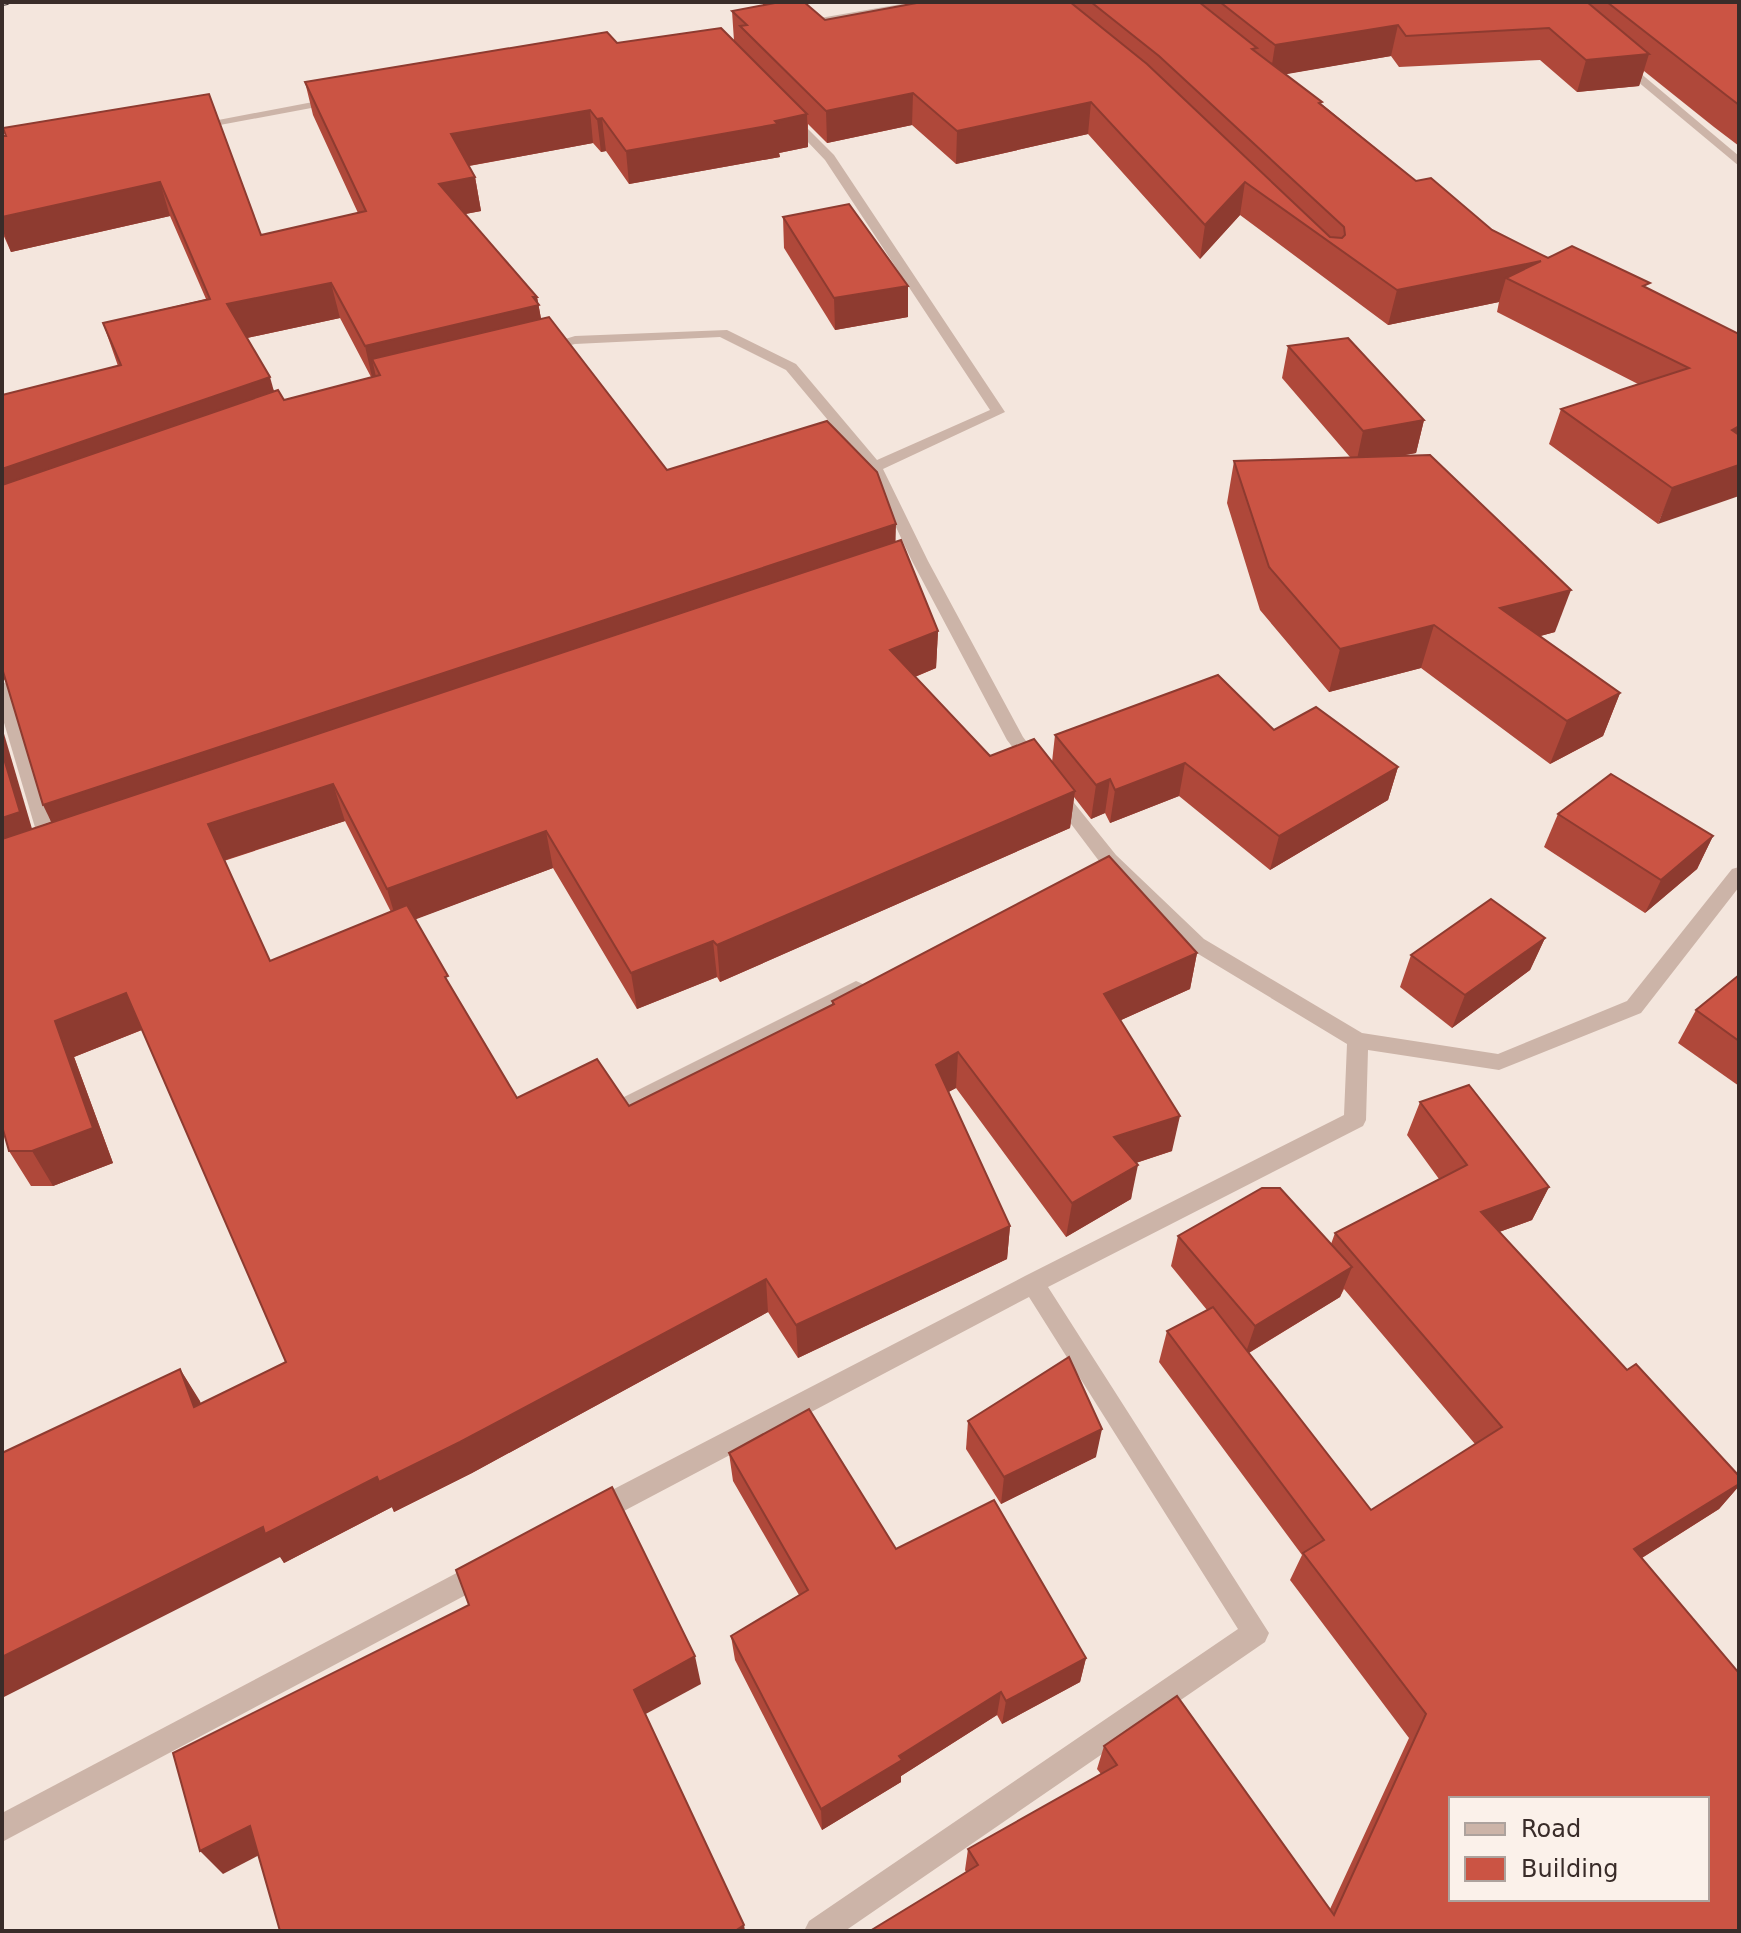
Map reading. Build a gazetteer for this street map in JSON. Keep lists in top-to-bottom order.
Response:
{
  "legend": ["Road", "Building"]
}
